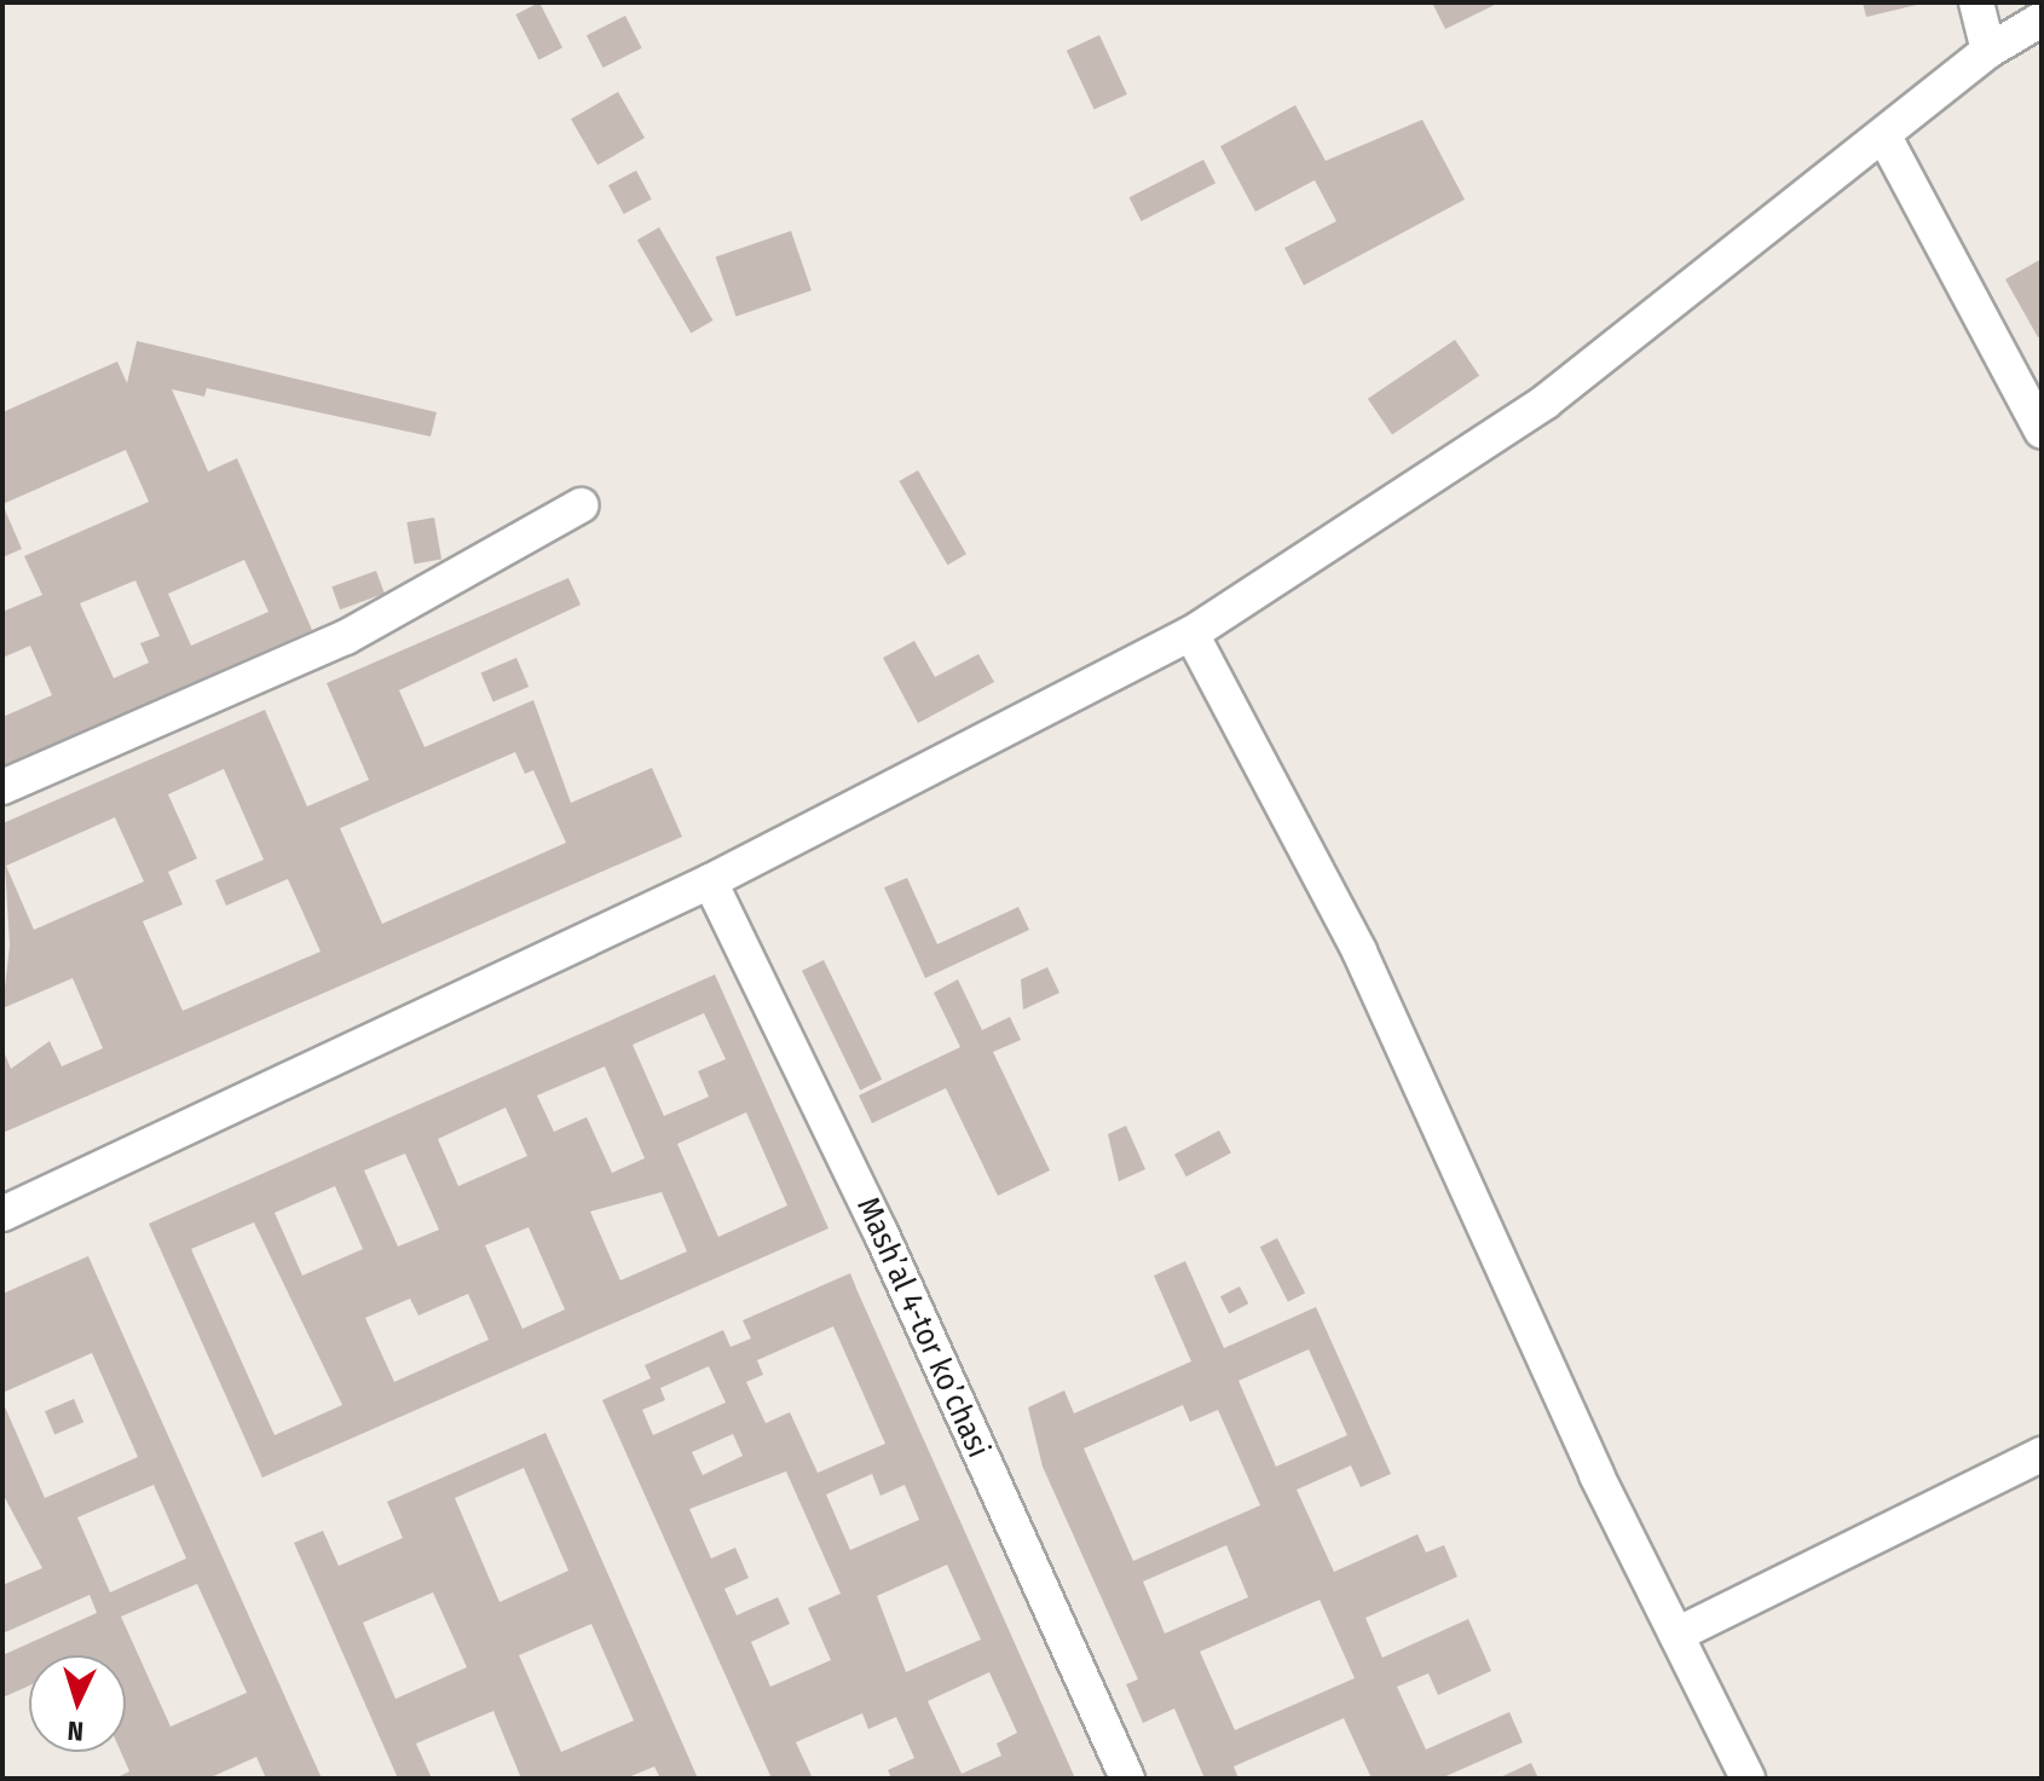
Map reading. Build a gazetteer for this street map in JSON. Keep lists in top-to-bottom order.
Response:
{
  "streets": {
    "street": ["Mashʼal 4-tor koʼchasi"]
  },
  "north": "bottom"
}
